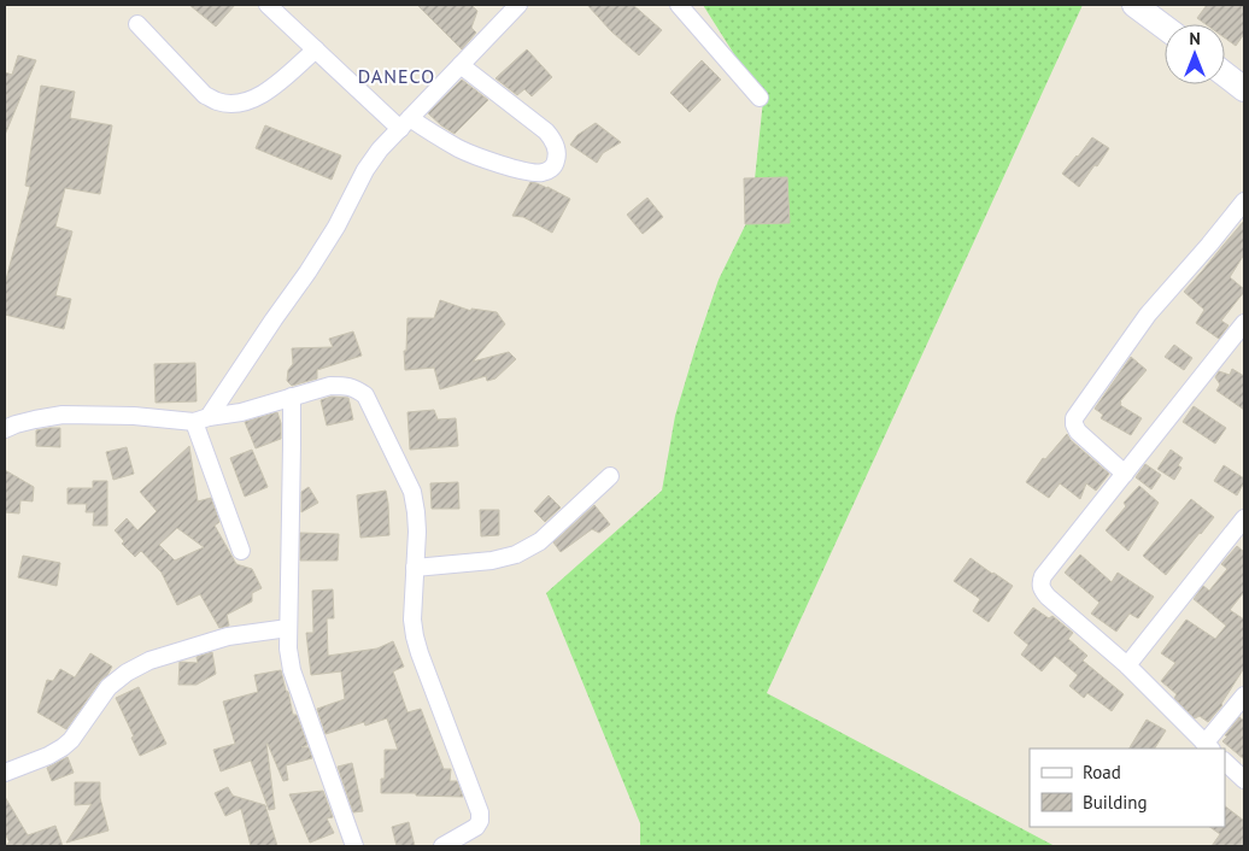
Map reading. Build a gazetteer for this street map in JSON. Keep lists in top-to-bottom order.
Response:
{
  "districts": ["DANECO"],
  "legend": ["Road", "Building"],
  "north": "top"
}
